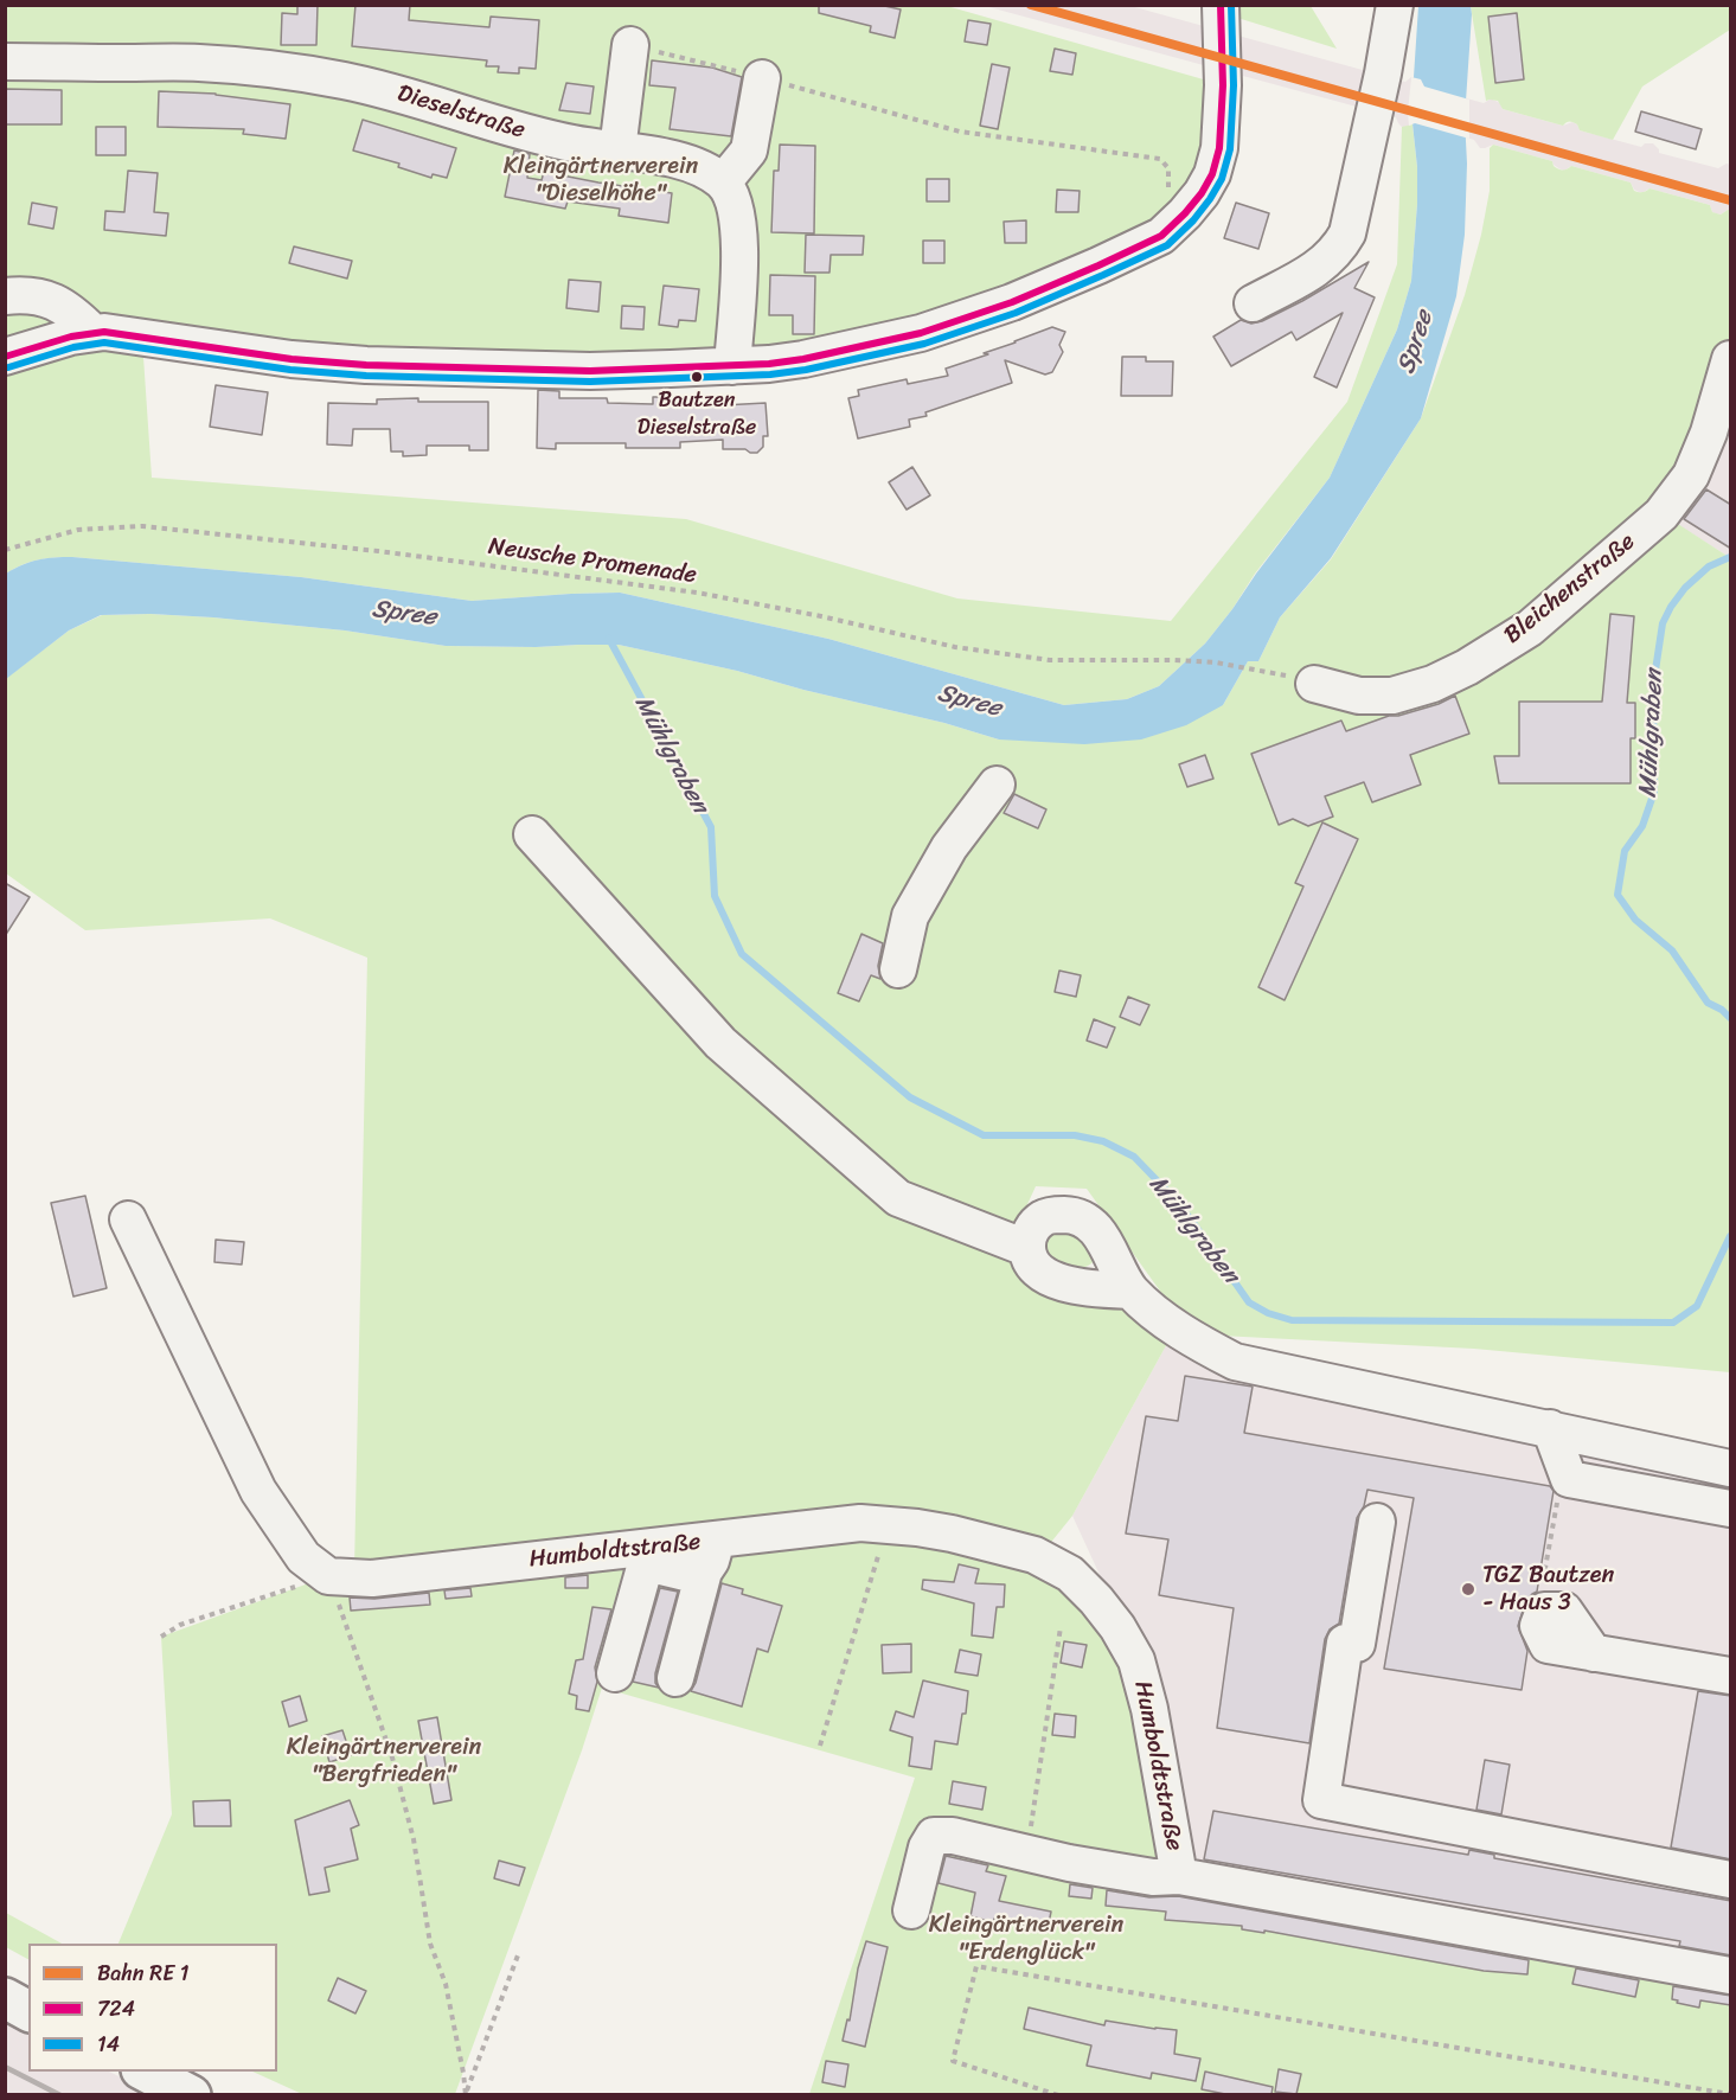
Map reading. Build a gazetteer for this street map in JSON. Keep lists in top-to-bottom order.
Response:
{
  "streets": {
    "street": ["Dieselstraße", "Bleichenstraße", "Humboldtstraße"],
    "path": ["Neusche Promenade"]
  },
  "water": ["Spree", "Mühlgraben"],
  "parks": ["Kleingärtnerverein \"Dieselhöhe\"", "Kleingärtnerverein \"Bergfrieden\"", "Kleingärtnerverein \"Erdenglück\""],
  "places": ["Bautzen Dieselstraße", "TGZ Bautzen - Haus 3"],
  "lines": ["transit line 724", "transit line 14"],
  "legend": ["Bahn RE 1", "724", "14"]
}
